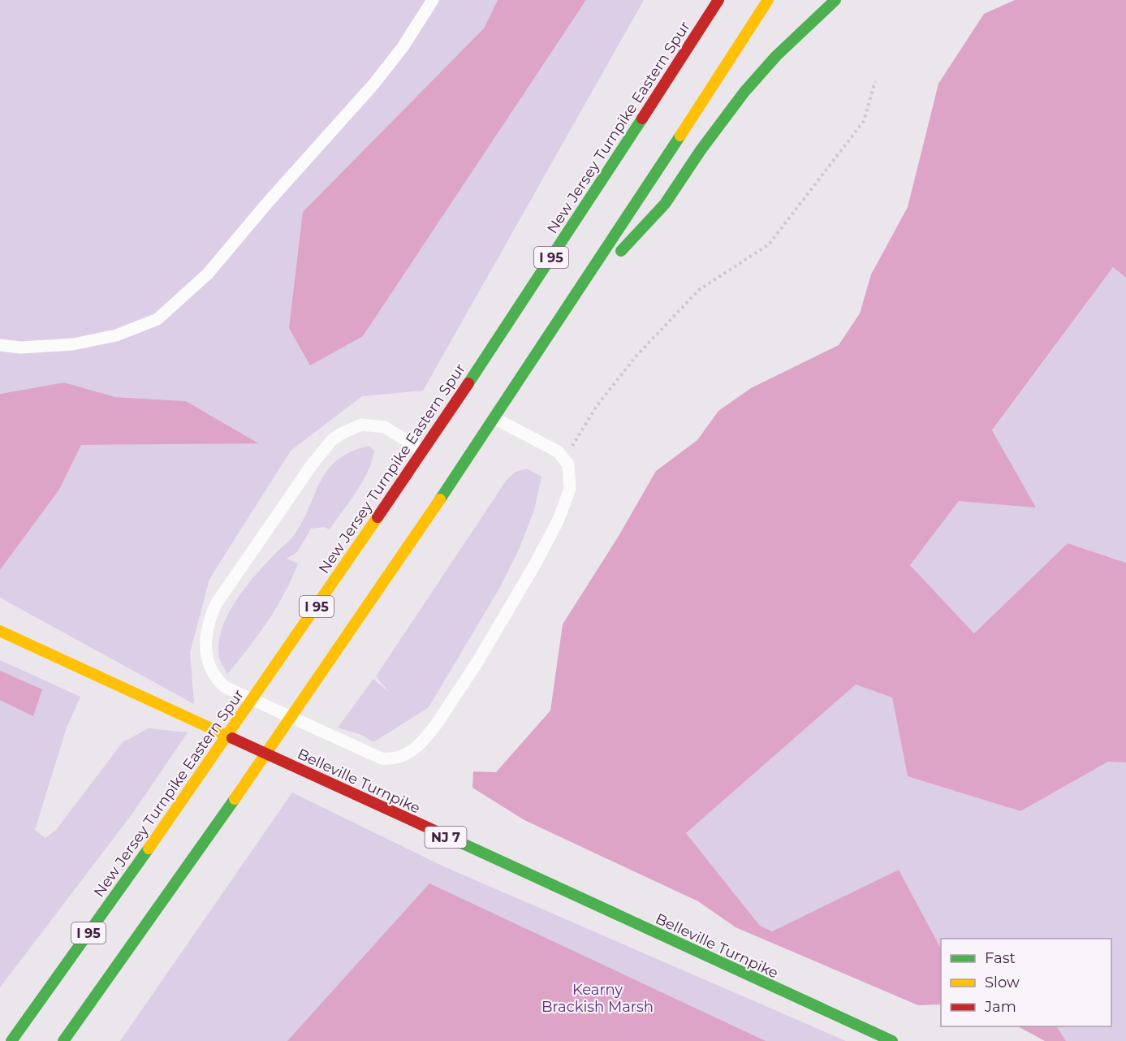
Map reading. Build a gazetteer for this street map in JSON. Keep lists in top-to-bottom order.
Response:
{
  "streets": {
    "main road": [
      "New Jersey Turnpike Eastern Spur",
      "I 95",
      "Belleville Turnpike",
      "NJ 7"
    ]
  },
  "parks": ["Kearny Brackish Marsh"],
  "legend": ["Fast", "Slow", "Jam"]
}
